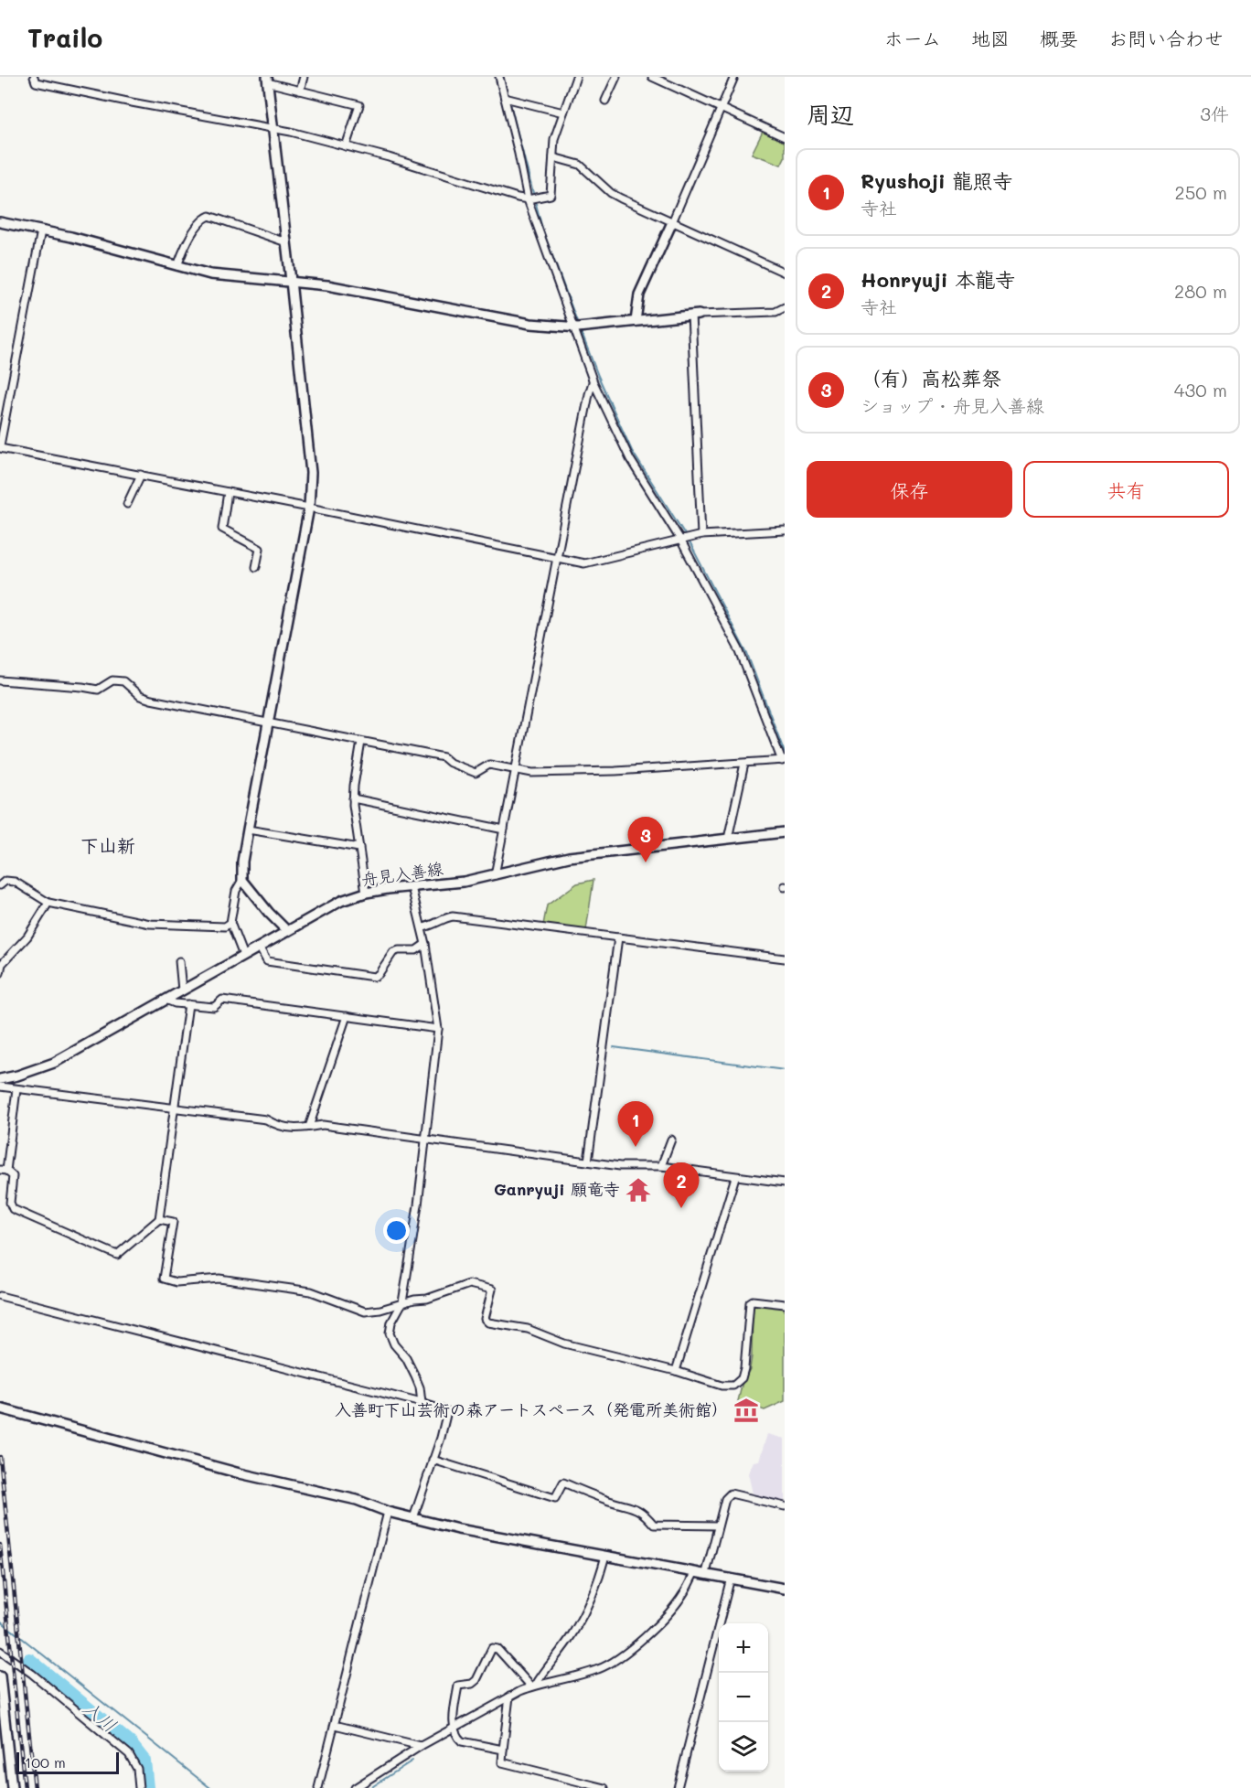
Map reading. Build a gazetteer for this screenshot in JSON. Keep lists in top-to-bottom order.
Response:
{
  "streets": {
    "street": ["舟見入善線"]
  },
  "districts": ["下山新"],
  "water": ["入川"],
  "places": {
    "temple": ["Ganryuji 願竜寺"],
    "museum": ["入善町下山芸術の森アートスペース（発電所美術館）"]
  },
  "scale_bar": "100 m",
  "page": {
    "header": "Trailo",
    "nav": [
      "ホーム",
      "地図",
      "概要",
      "お問い合わせ"
    ],
    "heading": ["周辺", "3件"],
    "list": [
      {
        "mark": "1",
        "name": "Ryushoji 龍照寺",
        "note": "寺社",
        "value": "250 m"
      },
      {
        "mark": "2",
        "name": "Honryuji 本龍寺",
        "note": "寺社",
        "value": "280 m"
      },
      {
        "mark": "3",
        "name": "（有）高松葬祭",
        "note": "ショップ · 舟見入善線",
        "value": "430 m"
      }
    ],
    "buttons": ["保存", "共有"],
    "pins": ["3", "1", "2"],
    "map_buttons": ["+", "−"],
    "scale": "100 m"
  }
}
